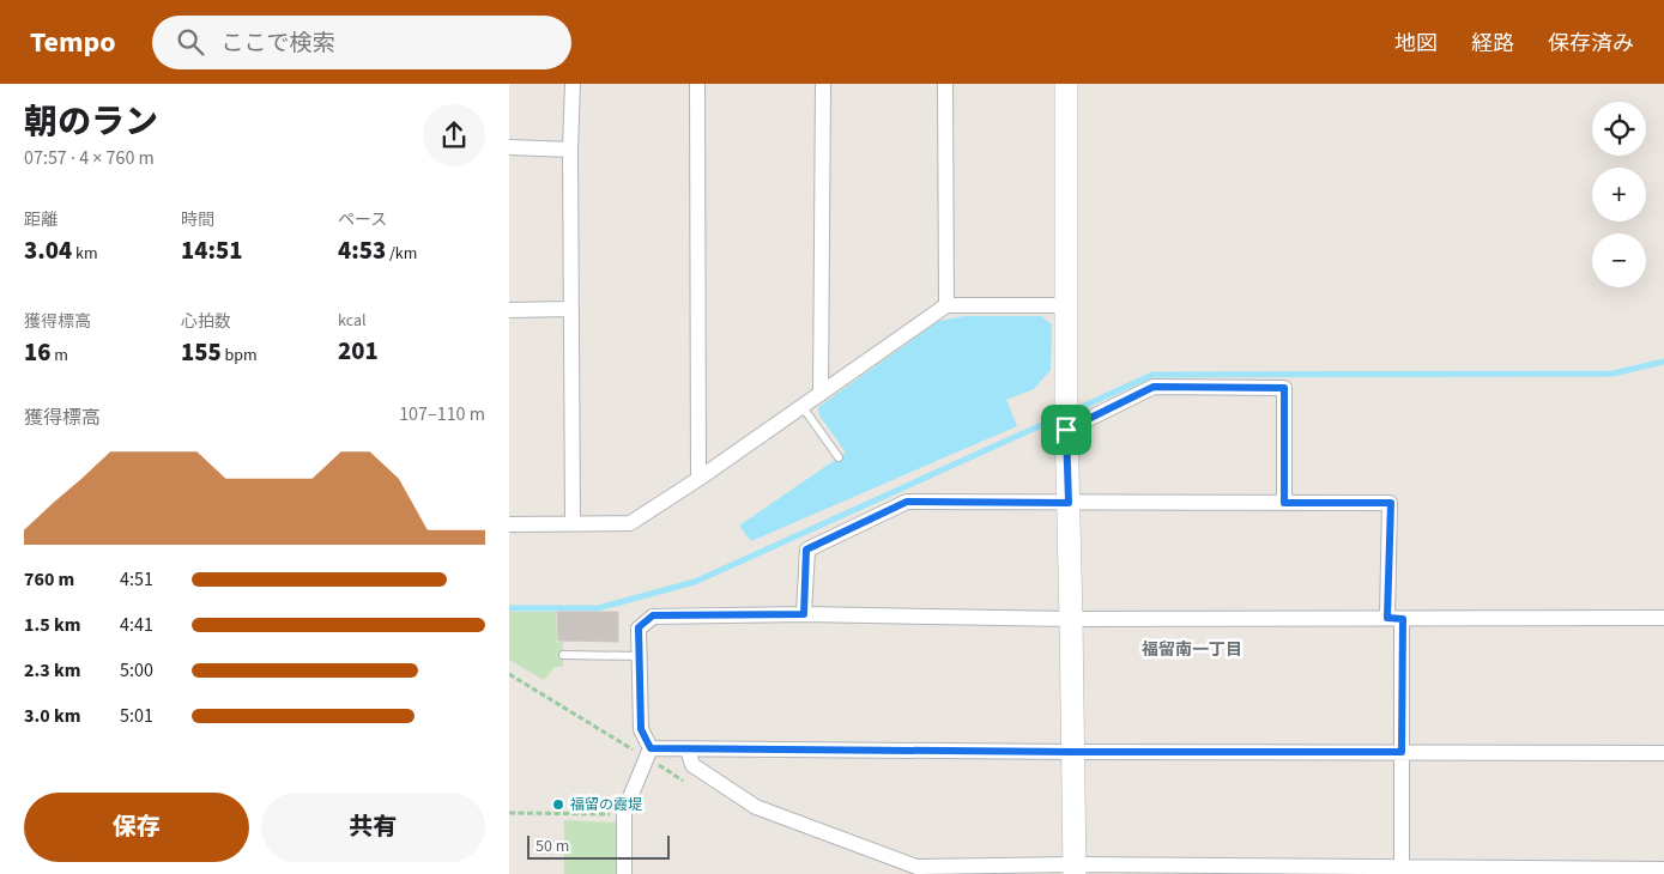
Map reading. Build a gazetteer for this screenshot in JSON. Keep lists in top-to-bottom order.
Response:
{
  "districts": ["福留南一丁目"],
  "places": ["福留の霞堤"],
  "scale_bar": "50 m",
  "page": {
    "header": "Tempo",
    "search": "ここで検索",
    "nav": ["地図", "経路", "保存済み"],
    "heading": ["朝のラン", "07:57 · 4 × 760 m"],
    "map_buttons": ["+", "−"],
    "stats": [
      ["距離", "3.04 km"],
      ["時間", "14:51"],
      ["ペース", "4:53 /km"],
      ["獲得標高", "16 m"],
      ["心拍数", "155 bpm"],
      ["kcal", "201"]
    ],
    "chart": ["獲得標高", "107–110 m"],
    "list": [
      {
        "name": "760 m",
        "note": "4:51"
      },
      {
        "name": "1.5 km",
        "note": "4:41"
      },
      {
        "name": "2.3 km",
        "note": "5:00"
      },
      {
        "name": "3.0 km",
        "note": "5:01"
      }
    ],
    "buttons": ["保存", "共有"],
    "scale": "50 m"
  }
}
